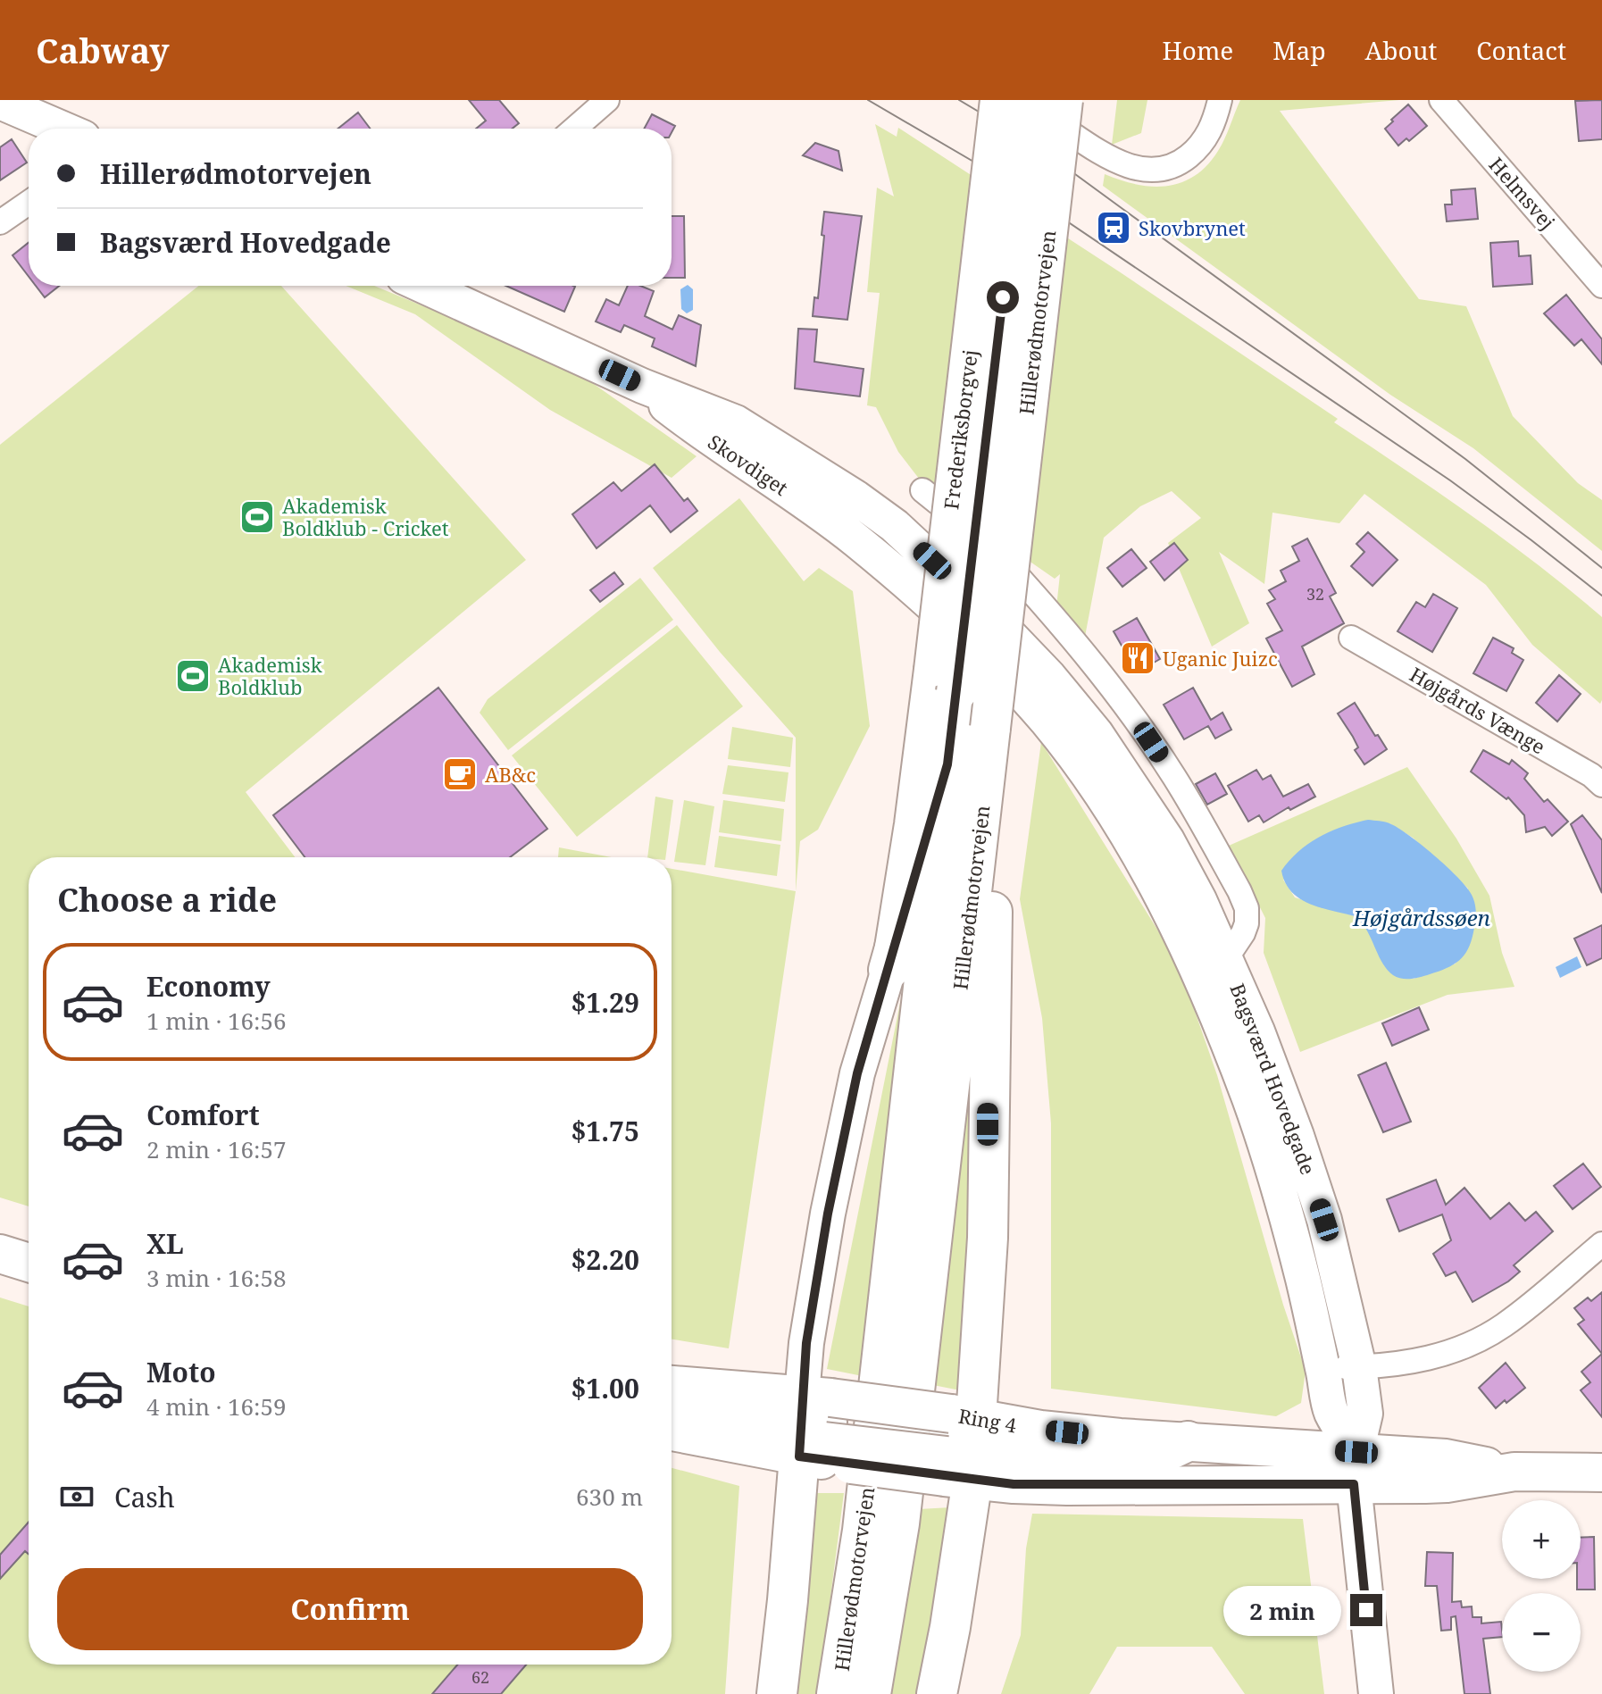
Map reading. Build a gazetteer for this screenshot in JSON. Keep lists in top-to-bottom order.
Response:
{
  "streets": {
    "highway": ["Hillerødmotorvejen"],
    "street": [
      "Helmsvej",
      "Frederiksborgvej",
      "Skovdiget",
      "Højgårds Vænge",
      "Bagsværd Hovedgade"
    ]
  },
  "crossings": [
    ["Hillerødmotorvejen", "Frederiksborgvej"],
    ["Skovdiget", "Bagsværd Hovedgade"]
  ],
  "water": ["Højgårdssøen"],
  "places": {
    "station": ["Skovbrynet"],
    "sports": ["Akademisk Boldklub - Cricket", "Akademisk Boldklub"],
    "restaurant": ["Uganic Juizc"],
    "cafe": ["AB&c"]
  },
  "house_numbers": ["32", "62"],
  "page": {
    "header": "Cabway",
    "nav": [
      "Home",
      "Map",
      "About",
      "Contact"
    ],
    "banner": ["Hillerødmotorvejen", "Bagsværd Hovedgade"],
    "heading": "Choose a ride",
    "list": [
      {
        "name": "Economy",
        "note": "1 min · 16:56",
        "value": "$1.29"
      },
      {
        "name": "Comfort",
        "note": "2 min · 16:57",
        "value": "$1.75"
      },
      {
        "name": "XL",
        "note": "3 min · 16:58",
        "value": "$2.20"
      },
      {
        "name": "Moto",
        "note": "4 min · 16:59",
        "value": "$1.00"
      }
    ],
    "pay": ["Cash", "630 m"],
    "map_buttons": ["+", "−"],
    "buttons": "Confirm",
    "bubble": "2 min"
  }
}
